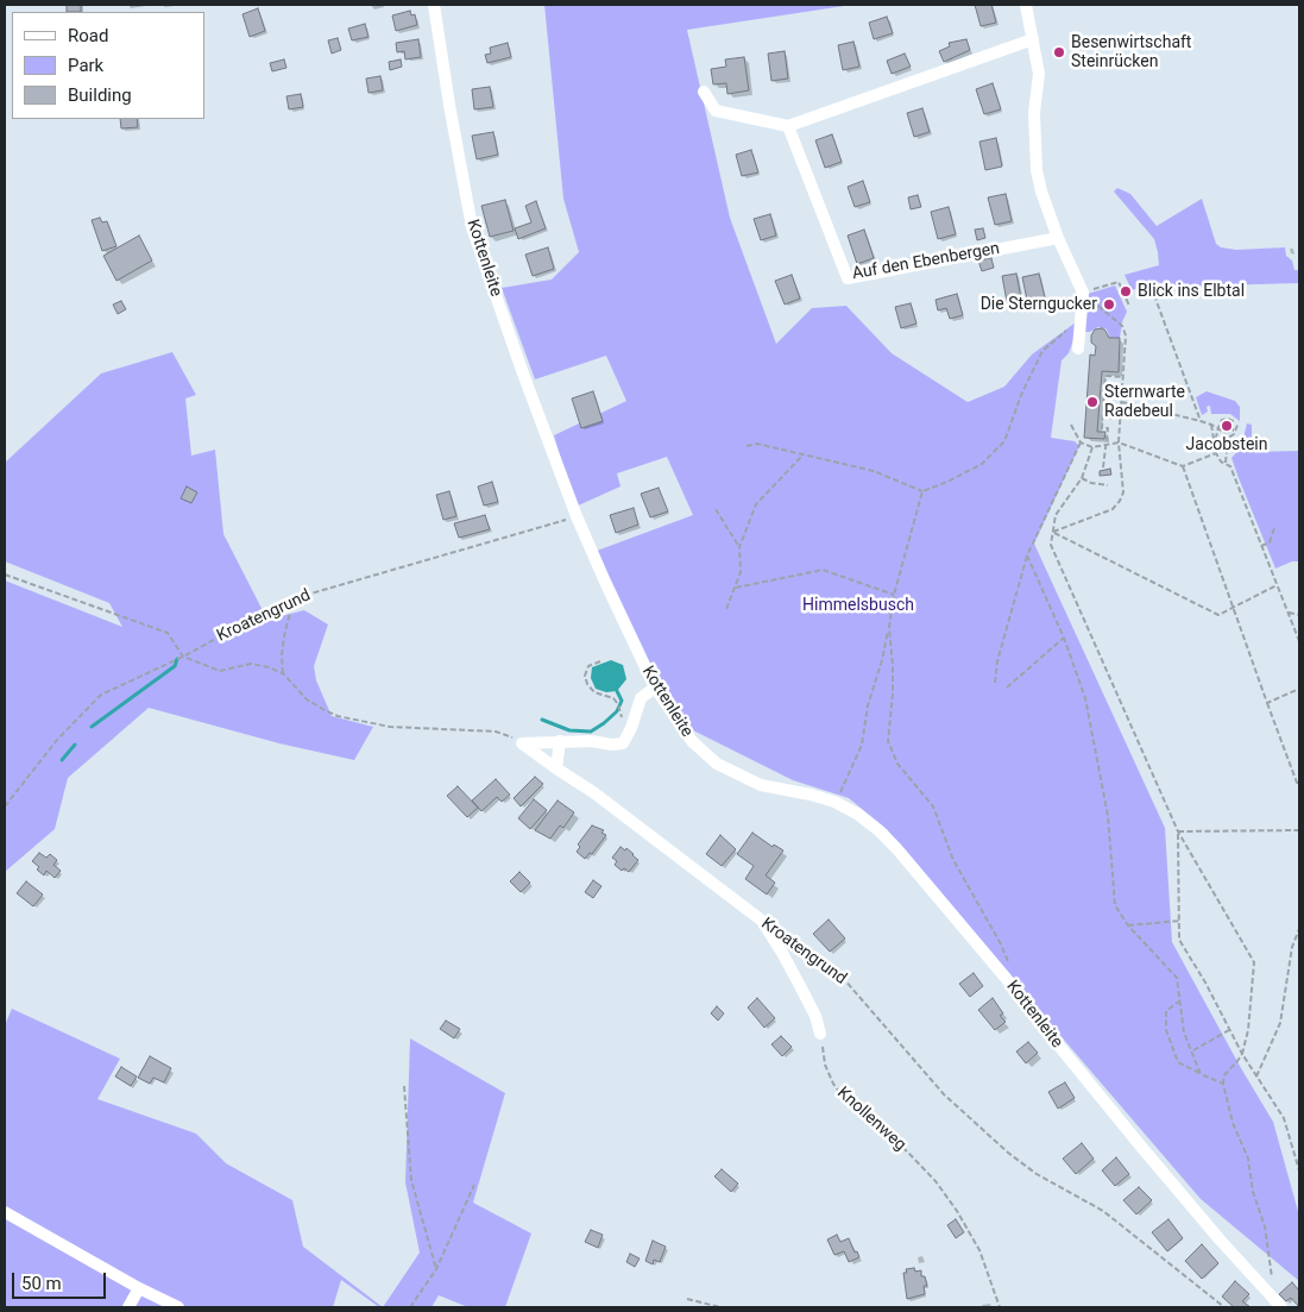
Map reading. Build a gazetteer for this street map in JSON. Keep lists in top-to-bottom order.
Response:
{
  "streets": {
    "street": ["Kottenleite", "Auf den Ebenbergen", "Kroatengrund"],
    "path": ["Knollenweg"]
  },
  "crossings": [
    ["Kottenleite", "Kroatengrund"],
    ["Kroatengrund", "Knollenweg"]
  ],
  "parks": ["Himmelsbusch"],
  "places": [
    "Besenwirtschaft Steinrücken",
    "Blick ins Elbtal",
    "Die Sterngucker",
    "Sternwarte Radebeul",
    "Jacobstein"
  ],
  "legend": ["Road", "Park", "Building"],
  "scale_bar": "50 m"
}
